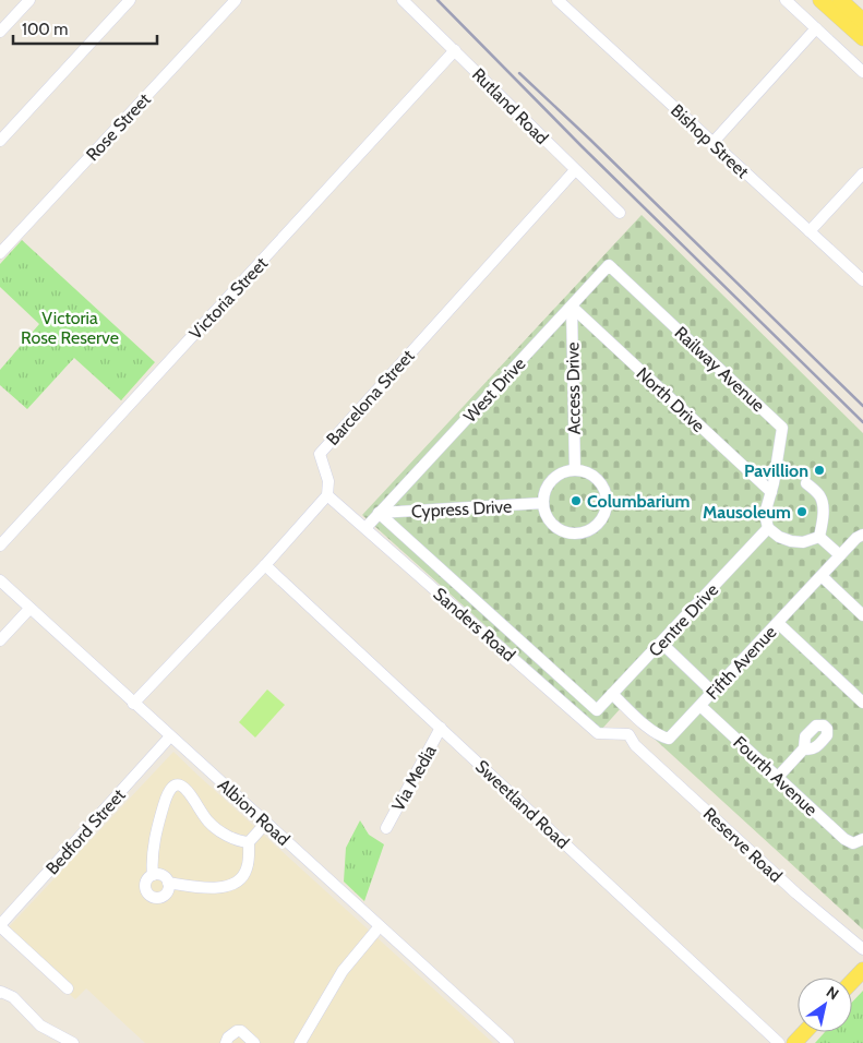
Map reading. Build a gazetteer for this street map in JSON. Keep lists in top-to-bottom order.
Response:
{
  "streets": {
    "street": [
      "Rutland Road",
      "Rose Street",
      "Bishop Street",
      "Victoria Street",
      "Railway Avenue",
      "Access Drive",
      "West Drive",
      "Barcelona Street",
      "North Drive",
      "Cypress Drive",
      "Centre Drive",
      "Sanders Road",
      "Fifth Avenue",
      "Fourth Avenue",
      "Via Media",
      "Sweetland Road",
      "Albion Road",
      "Bedford Street",
      "Reserve Road"
    ]
  },
  "crossings": [
    ["Rutland Road", "Victoria Street"],
    ["Rutland Road", "Barcelona Street"],
    ["Railway Avenue", "West Drive"],
    ["Railway Avenue", "North Drive"],
    ["Access Drive", "West Drive"],
    ["Access Drive", "North Drive"],
    ["Access Drive", "Cypress Drive"],
    ["West Drive", "North Drive"],
    ["West Drive", "Cypress Drive"],
    ["West Drive", "Centre Drive"],
    ["West Drive", "Sanders Road"],
    ["Barcelona Street", "Sanders Road"],
    ["Cypress Drive", "Centre Drive"],
    ["Centre Drive", "Fifth Avenue"],
    ["Sanders Road", "Reserve Road"],
    ["Fifth Avenue", "Fourth Avenue"],
    ["Via Media", "Sweetland Road"],
    ["Albion Road", "Bedford Street"]
  ],
  "parks": ["Victoria Rose Reserve"],
  "places": ["Pavillion", "Columbarium", "Mausoleum"],
  "scale_bar": "100 m",
  "north": "top right"
}
